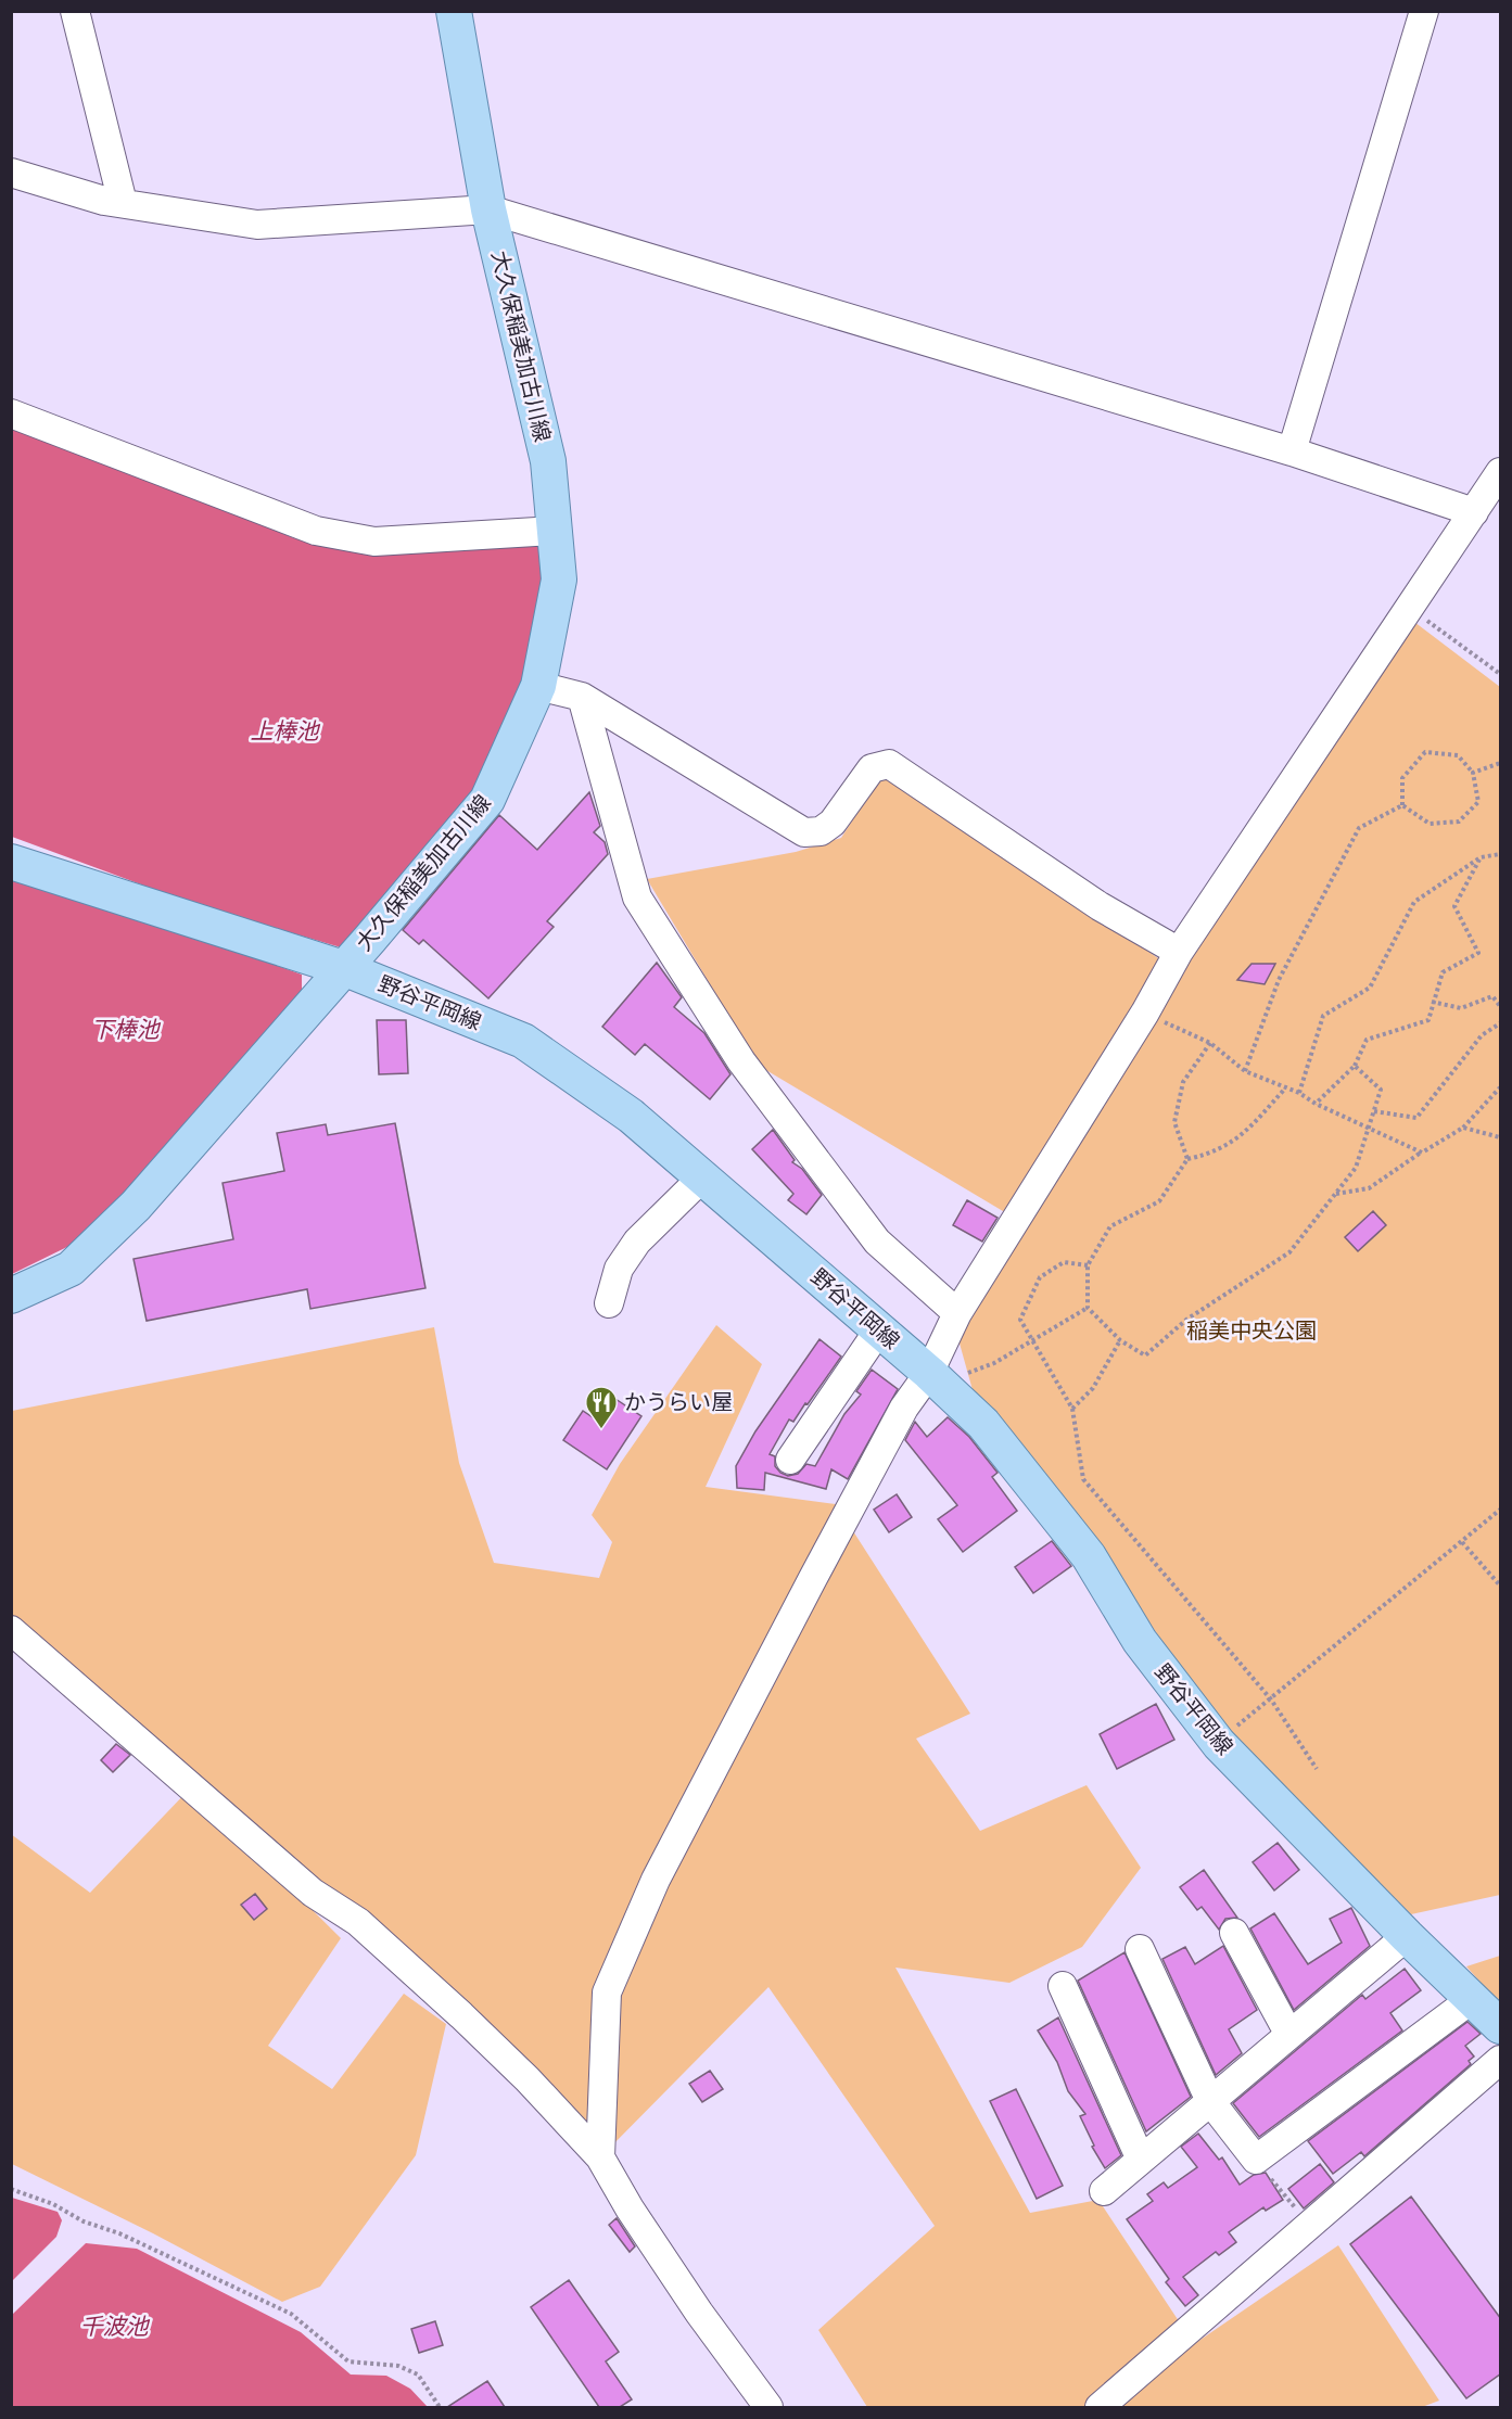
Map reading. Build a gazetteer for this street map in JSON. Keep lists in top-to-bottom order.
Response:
{
  "streets": {
    "main road": ["大久保稲美加古川線", "野谷平岡線"]
  },
  "crossings": [
    ["大久保稲美加古川線", "野谷平岡線"]
  ],
  "water": ["上棒池", "下棒池", "千波池"],
  "parks": ["稲美中央公園"],
  "places": {
    "restaurant": ["かうらい屋"]
  }
}
